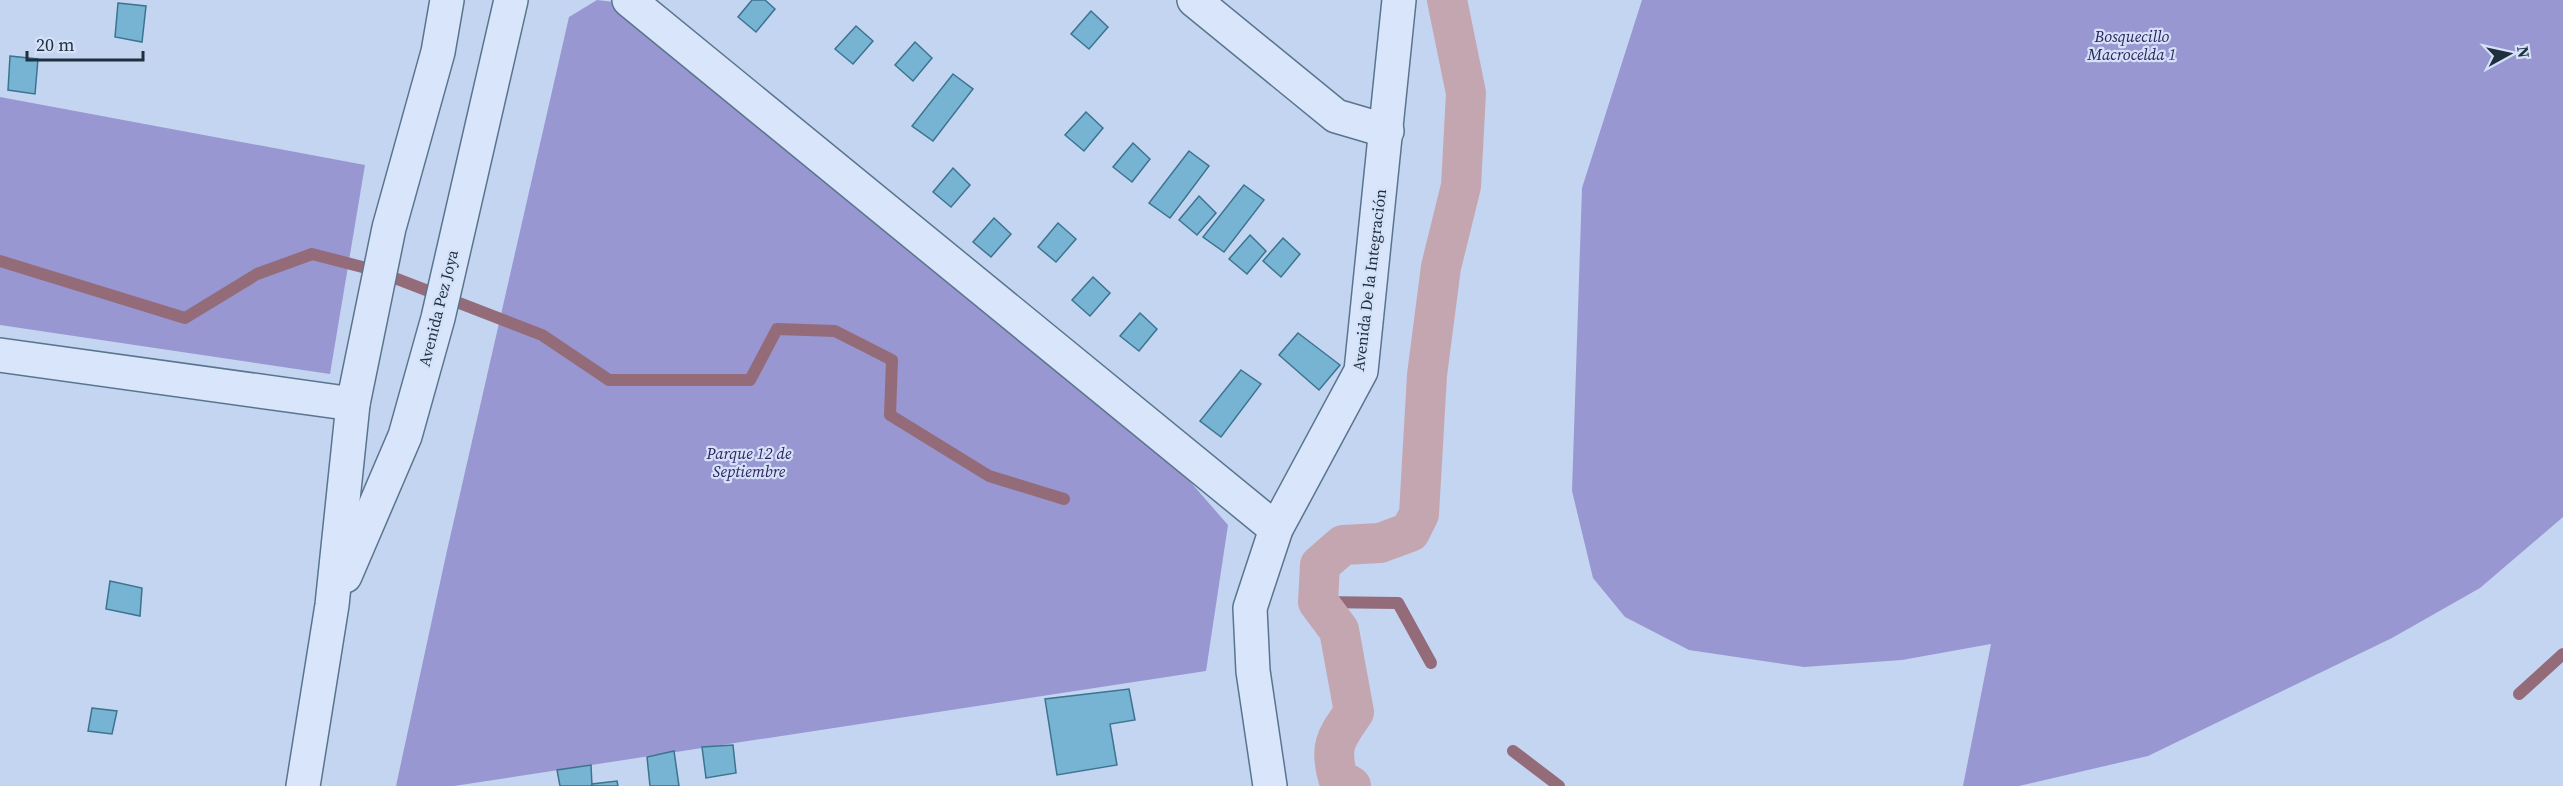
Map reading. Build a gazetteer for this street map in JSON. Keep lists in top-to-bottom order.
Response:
{
  "streets": {
    "street": ["Avenida De la Integración", "Avenida Pez Joya"]
  },
  "parks": ["Bosquecillo Macrocelda 1", "Parque 12 de Septiembre"],
  "scale_bar": "20 m",
  "north": "right"
}
